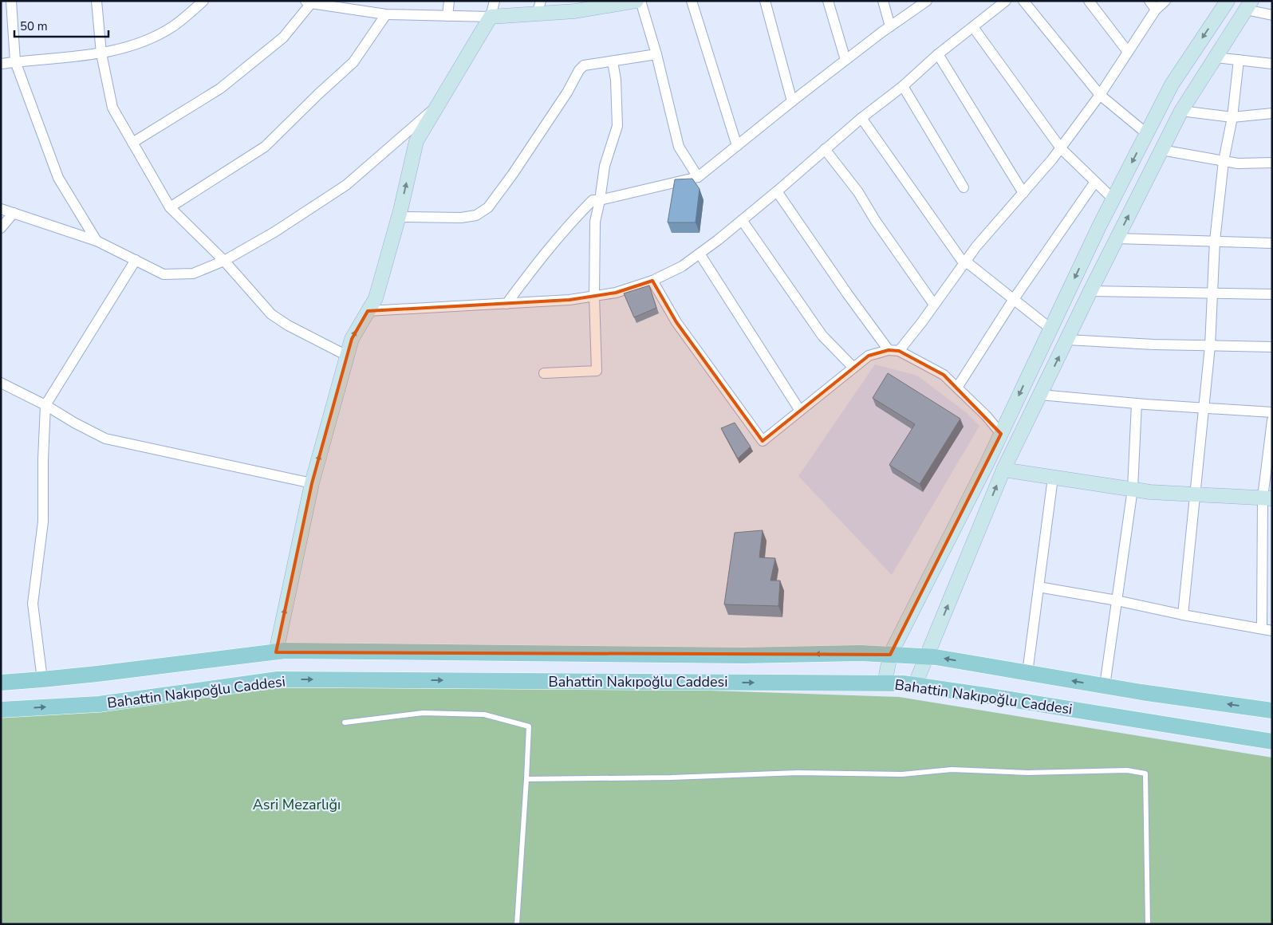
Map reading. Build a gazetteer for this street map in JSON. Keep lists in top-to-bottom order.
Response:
{
  "streets": {
    "main road": ["Bahattin Nakıpoğlu Caddesi"]
  },
  "parks": ["Asri Mezarlığı"],
  "scale_bar": "50 m"
}
